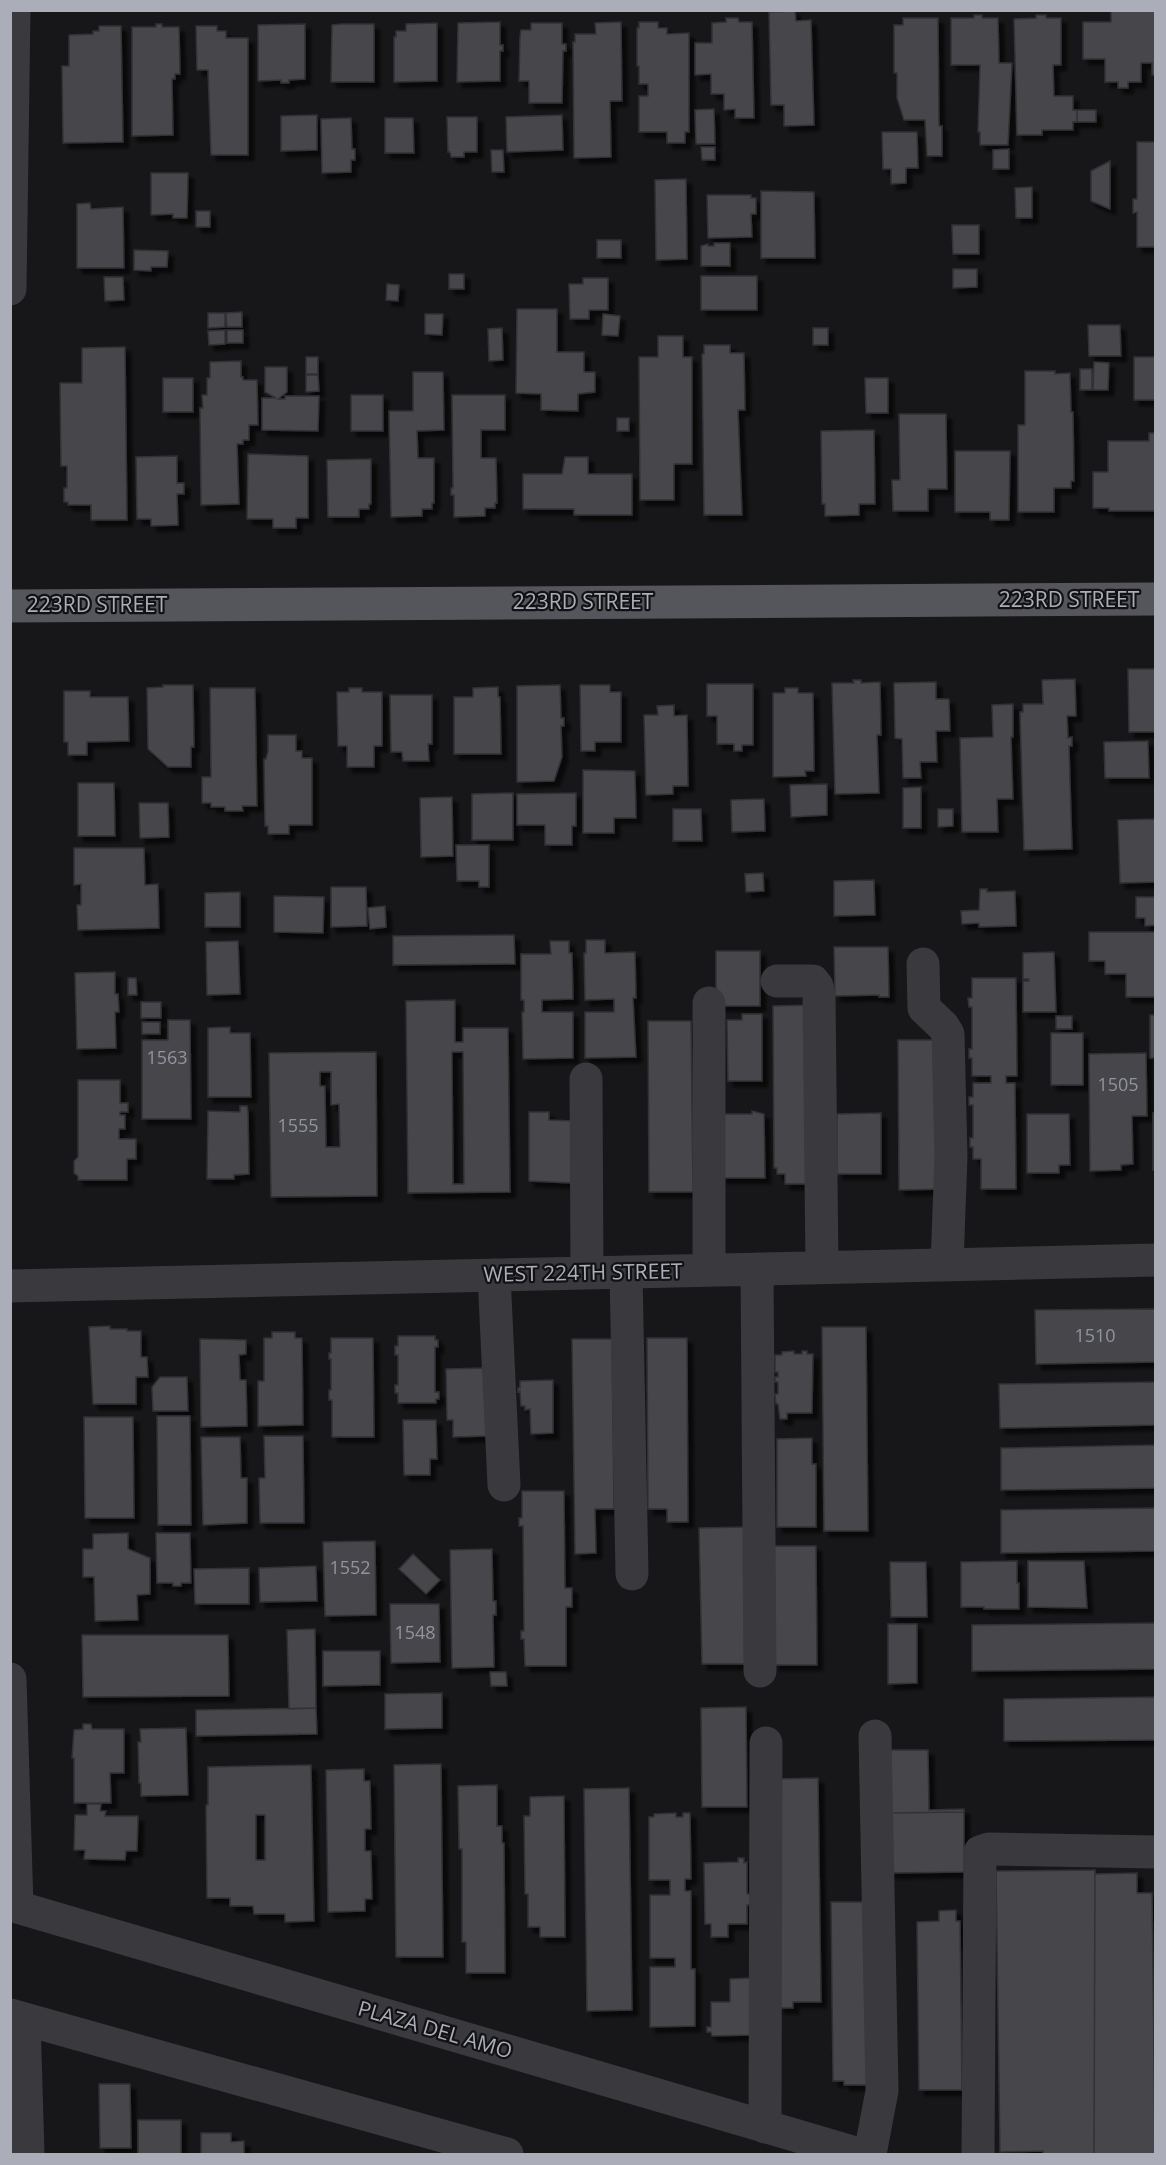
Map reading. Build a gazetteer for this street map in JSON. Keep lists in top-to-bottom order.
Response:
{
  "streets": {
    "main road": ["223RD STREET"],
    "street": ["WEST 224TH STREET", "PLAZA DEL AMO"]
  },
  "house_numbers": [
    "1563",
    "1505",
    "1555",
    "1510",
    "1552",
    "1548"
  ]
}
